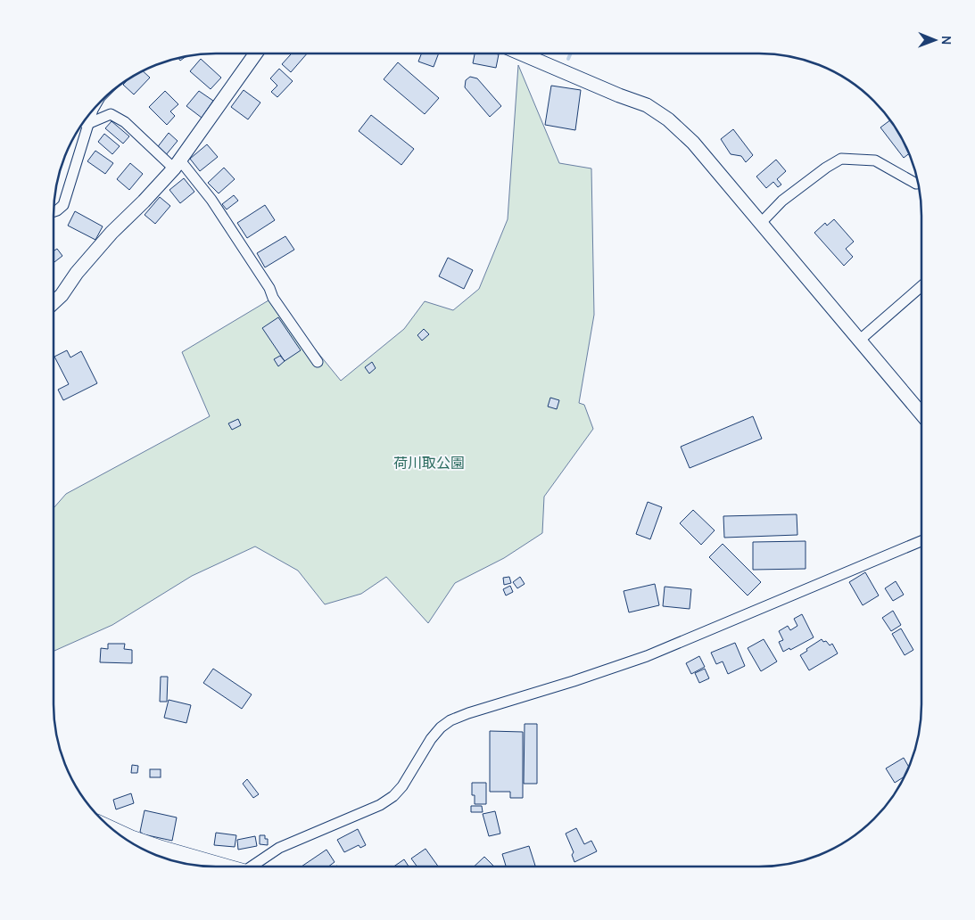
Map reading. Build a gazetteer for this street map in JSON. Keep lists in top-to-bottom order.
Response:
{
  "parks": ["荷川取公園"],
  "north": "right"
}
